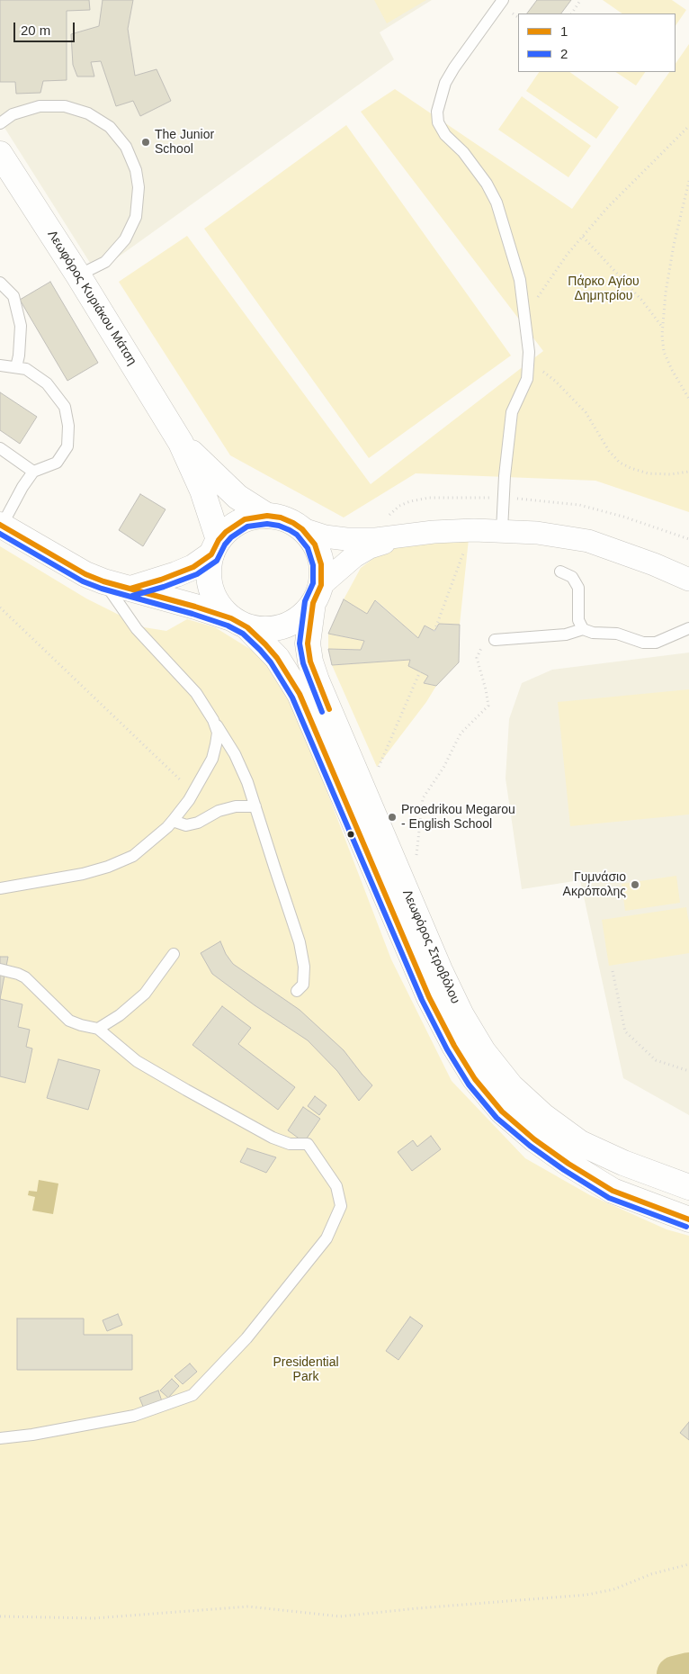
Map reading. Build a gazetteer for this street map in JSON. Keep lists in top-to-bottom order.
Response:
{
  "streets": {
    "main road": ["Λεωφόρος Κυριάκου Μάτση", "Λεωφόρος Στροβόλου"]
  },
  "crossings": [
    ["Λεωφόρος Κυριάκου Μάτση", "Λεωφόρος Στροβόλου"]
  ],
  "parks": ["Πάρκο Αγίου Δημητρίου", "Presidential Park"],
  "places": ["The Junior School", "Proedrikou Megarou - English School", "Γυμνάσιο Ακρόπολης"],
  "lines": ["transit line 1", "transit line 2"],
  "legend": ["1", "2"],
  "scale_bar": "20 m"
}
